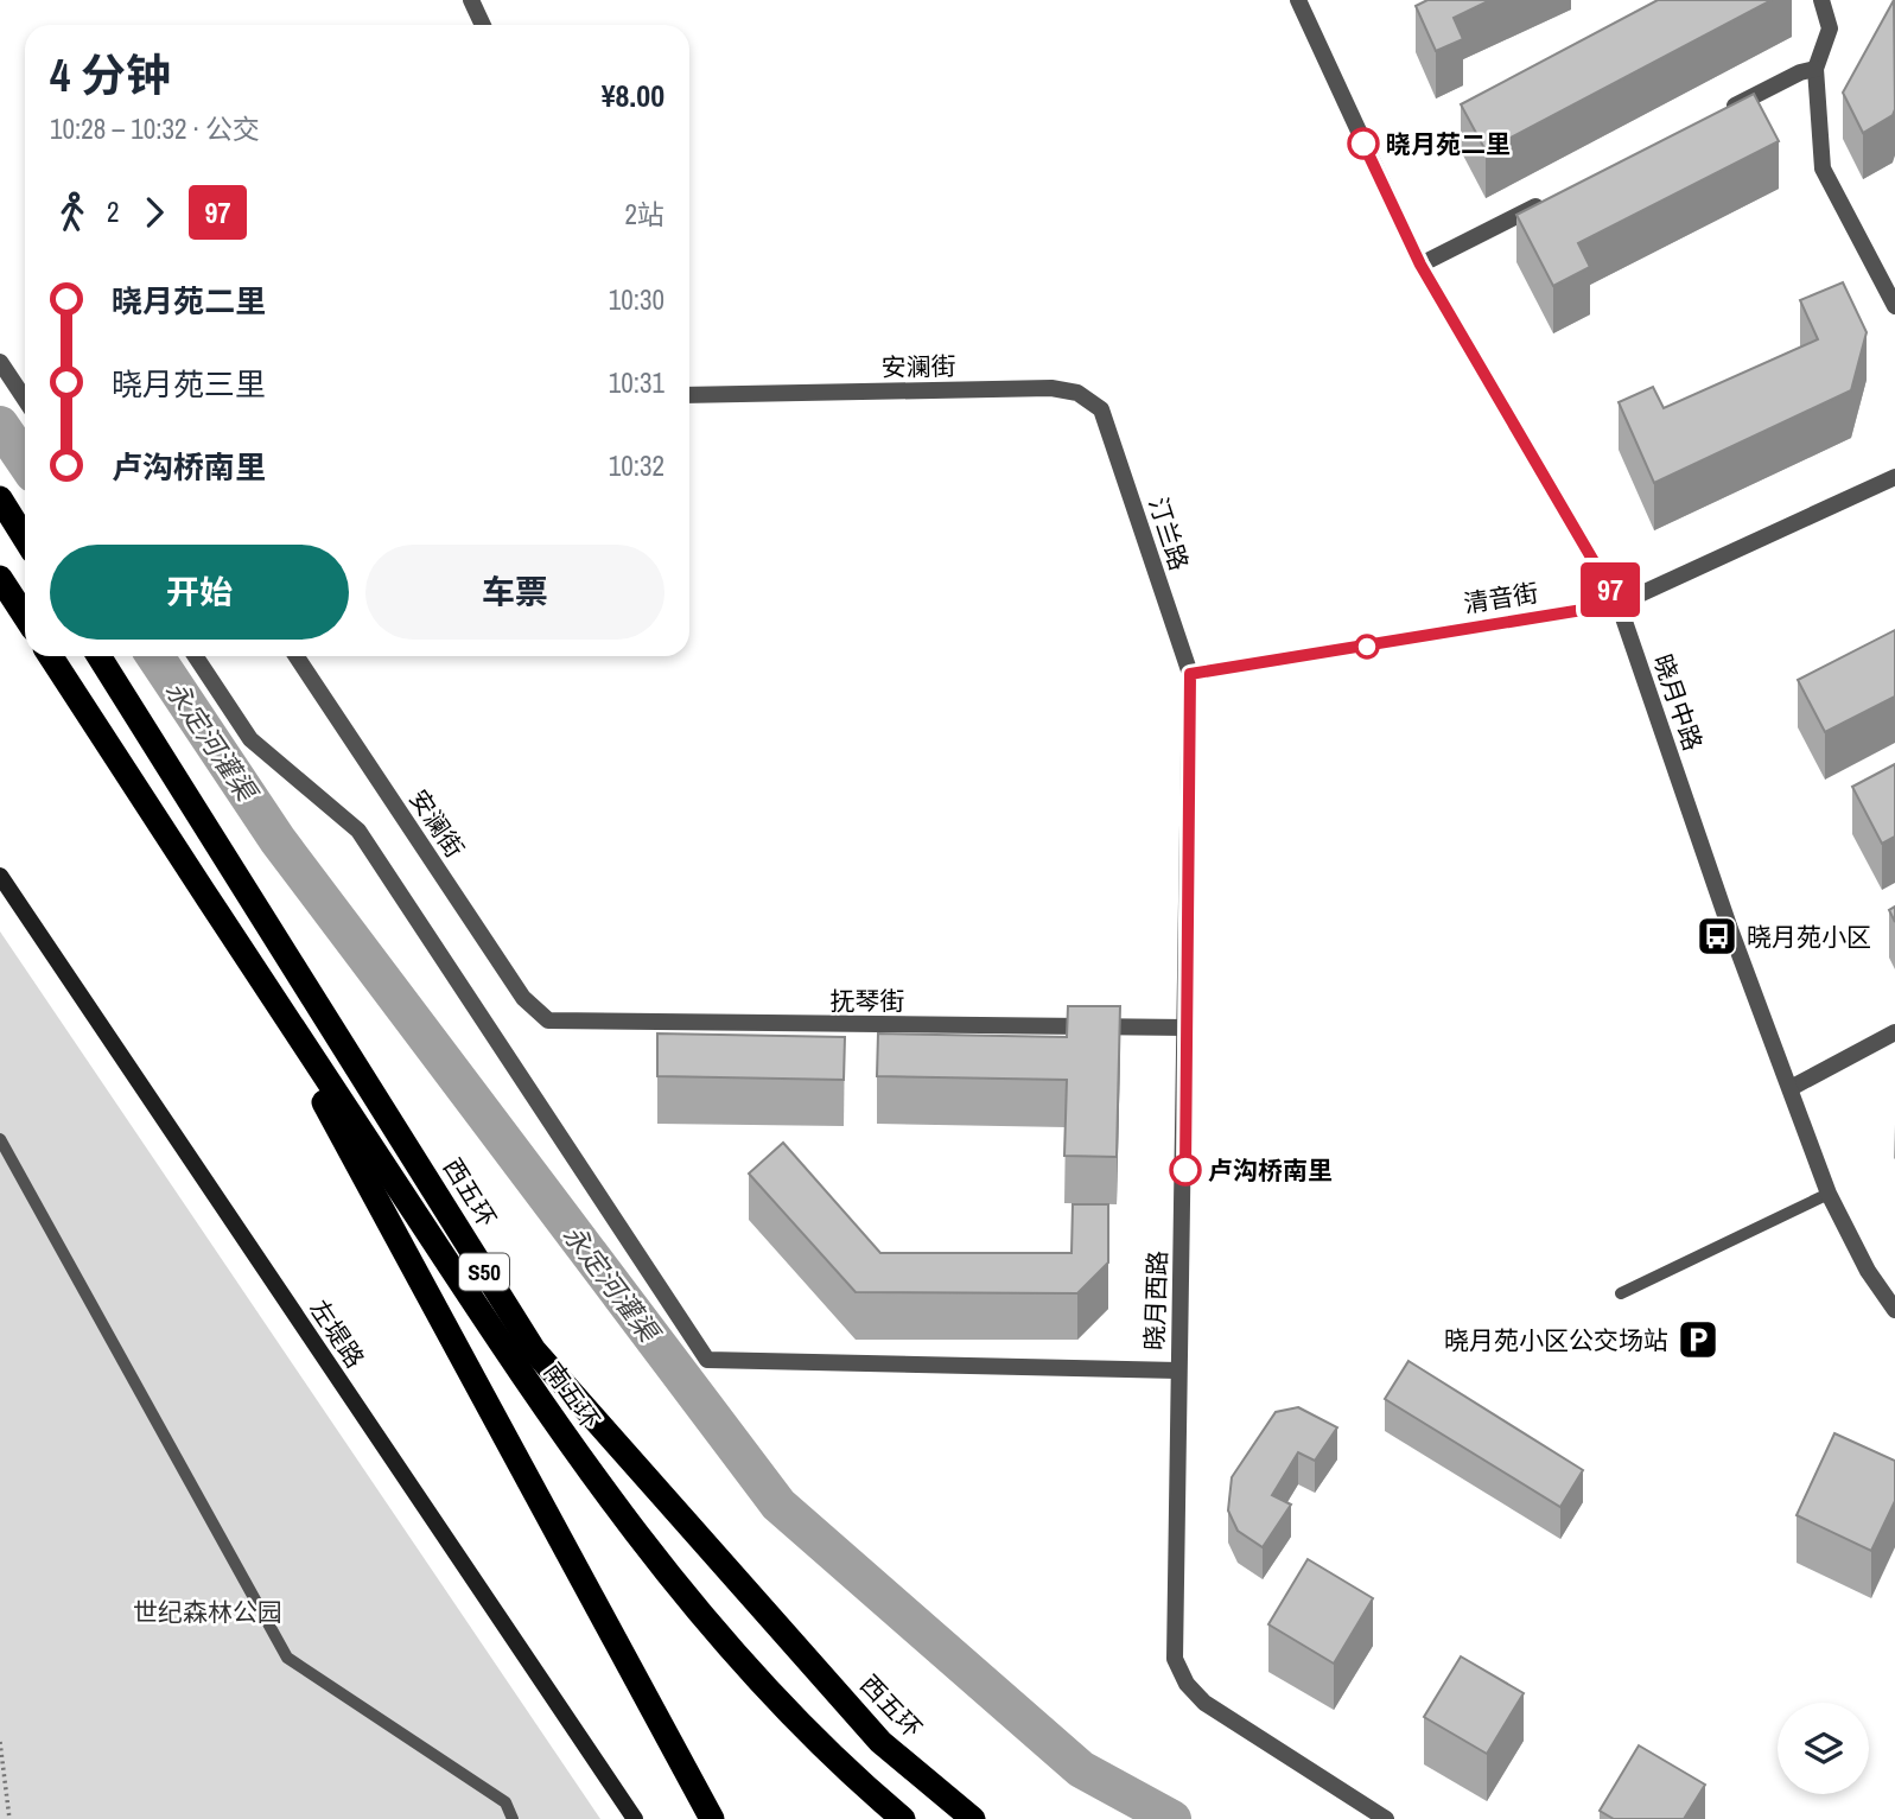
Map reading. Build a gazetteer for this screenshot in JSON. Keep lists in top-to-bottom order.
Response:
{
  "streets": {
    "highway": ["西五环", "S50", "南五环"],
    "main road": ["左堤路"],
    "street": [
      "安澜街",
      "汀兰路",
      "清音街",
      "晓月中路",
      "抚琴街",
      "晓月西路"
    ]
  },
  "crossings": [
    ["安澜街", "汀兰路"],
    ["安澜街", "抚琴街"],
    ["汀兰路", "清音街"],
    ["汀兰路", "晓月西路"],
    ["清音街", "晓月中路"],
    ["清音街", "晓月西路"],
    ["抚琴街", "晓月西路"],
    ["S50", "南五环"]
  ],
  "water": ["永定河灌渠"],
  "parks": ["世纪森林公园"],
  "places": {
    "other": ["晓月苑二里", "卢沟桥南里"],
    "bus stop": ["晓月苑小区"],
    "parking": ["晓月苑小区公交场站"]
  },
  "lines": ["bus line 97"],
  "page": {
    "on_map": "97",
    "heading": ["4 分钟", "10:28 – 10:32 · 公交", "¥8.00"],
    "legs": ["2", "97", "2站"],
    "list": [
      {
        "name": "晓月苑二里",
        "value": "10:30"
      },
      {
        "name": "晓月苑三里",
        "value": "10:31"
      },
      {
        "name": "卢沟桥南里",
        "value": "10:32"
      }
    ],
    "buttons": ["开始", "车票"]
  }
}
